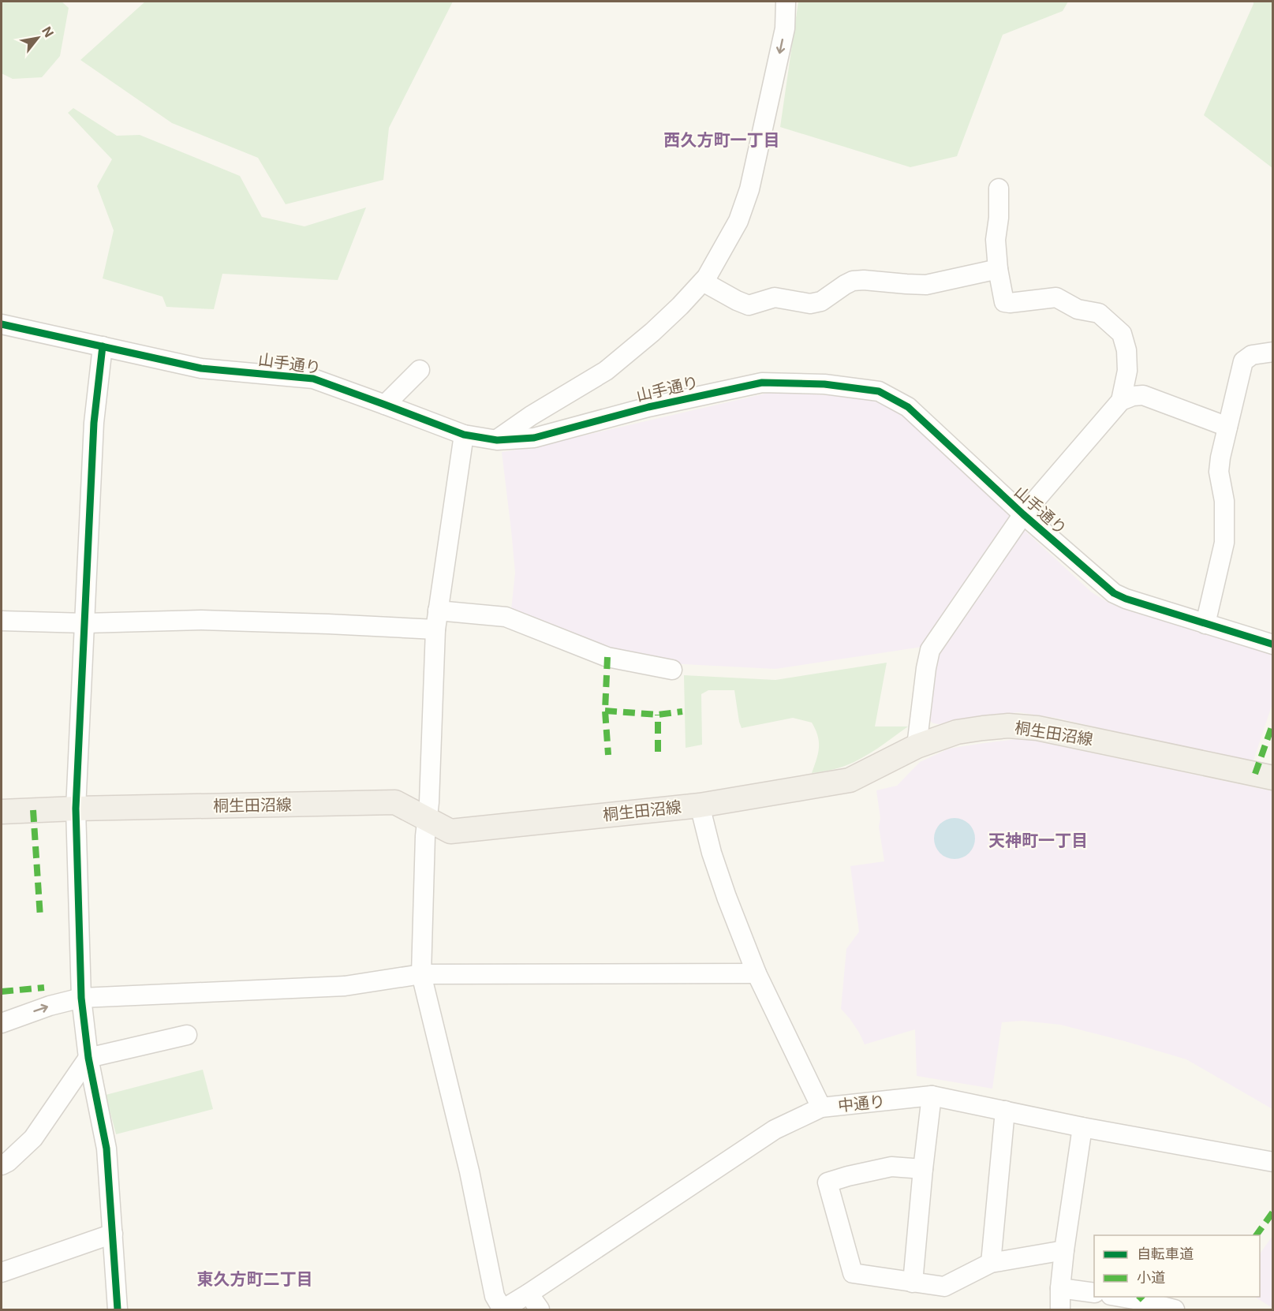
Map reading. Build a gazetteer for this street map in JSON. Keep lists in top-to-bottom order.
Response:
{
  "streets": {
    "main road": ["桐生田沼線"],
    "street": ["山手通り", "中通り"]
  },
  "districts": ["西久方町一丁目", "天神町一丁目", "東久方町二丁目"],
  "legend": ["自転車道", "小道"],
  "north": "top right"
}
